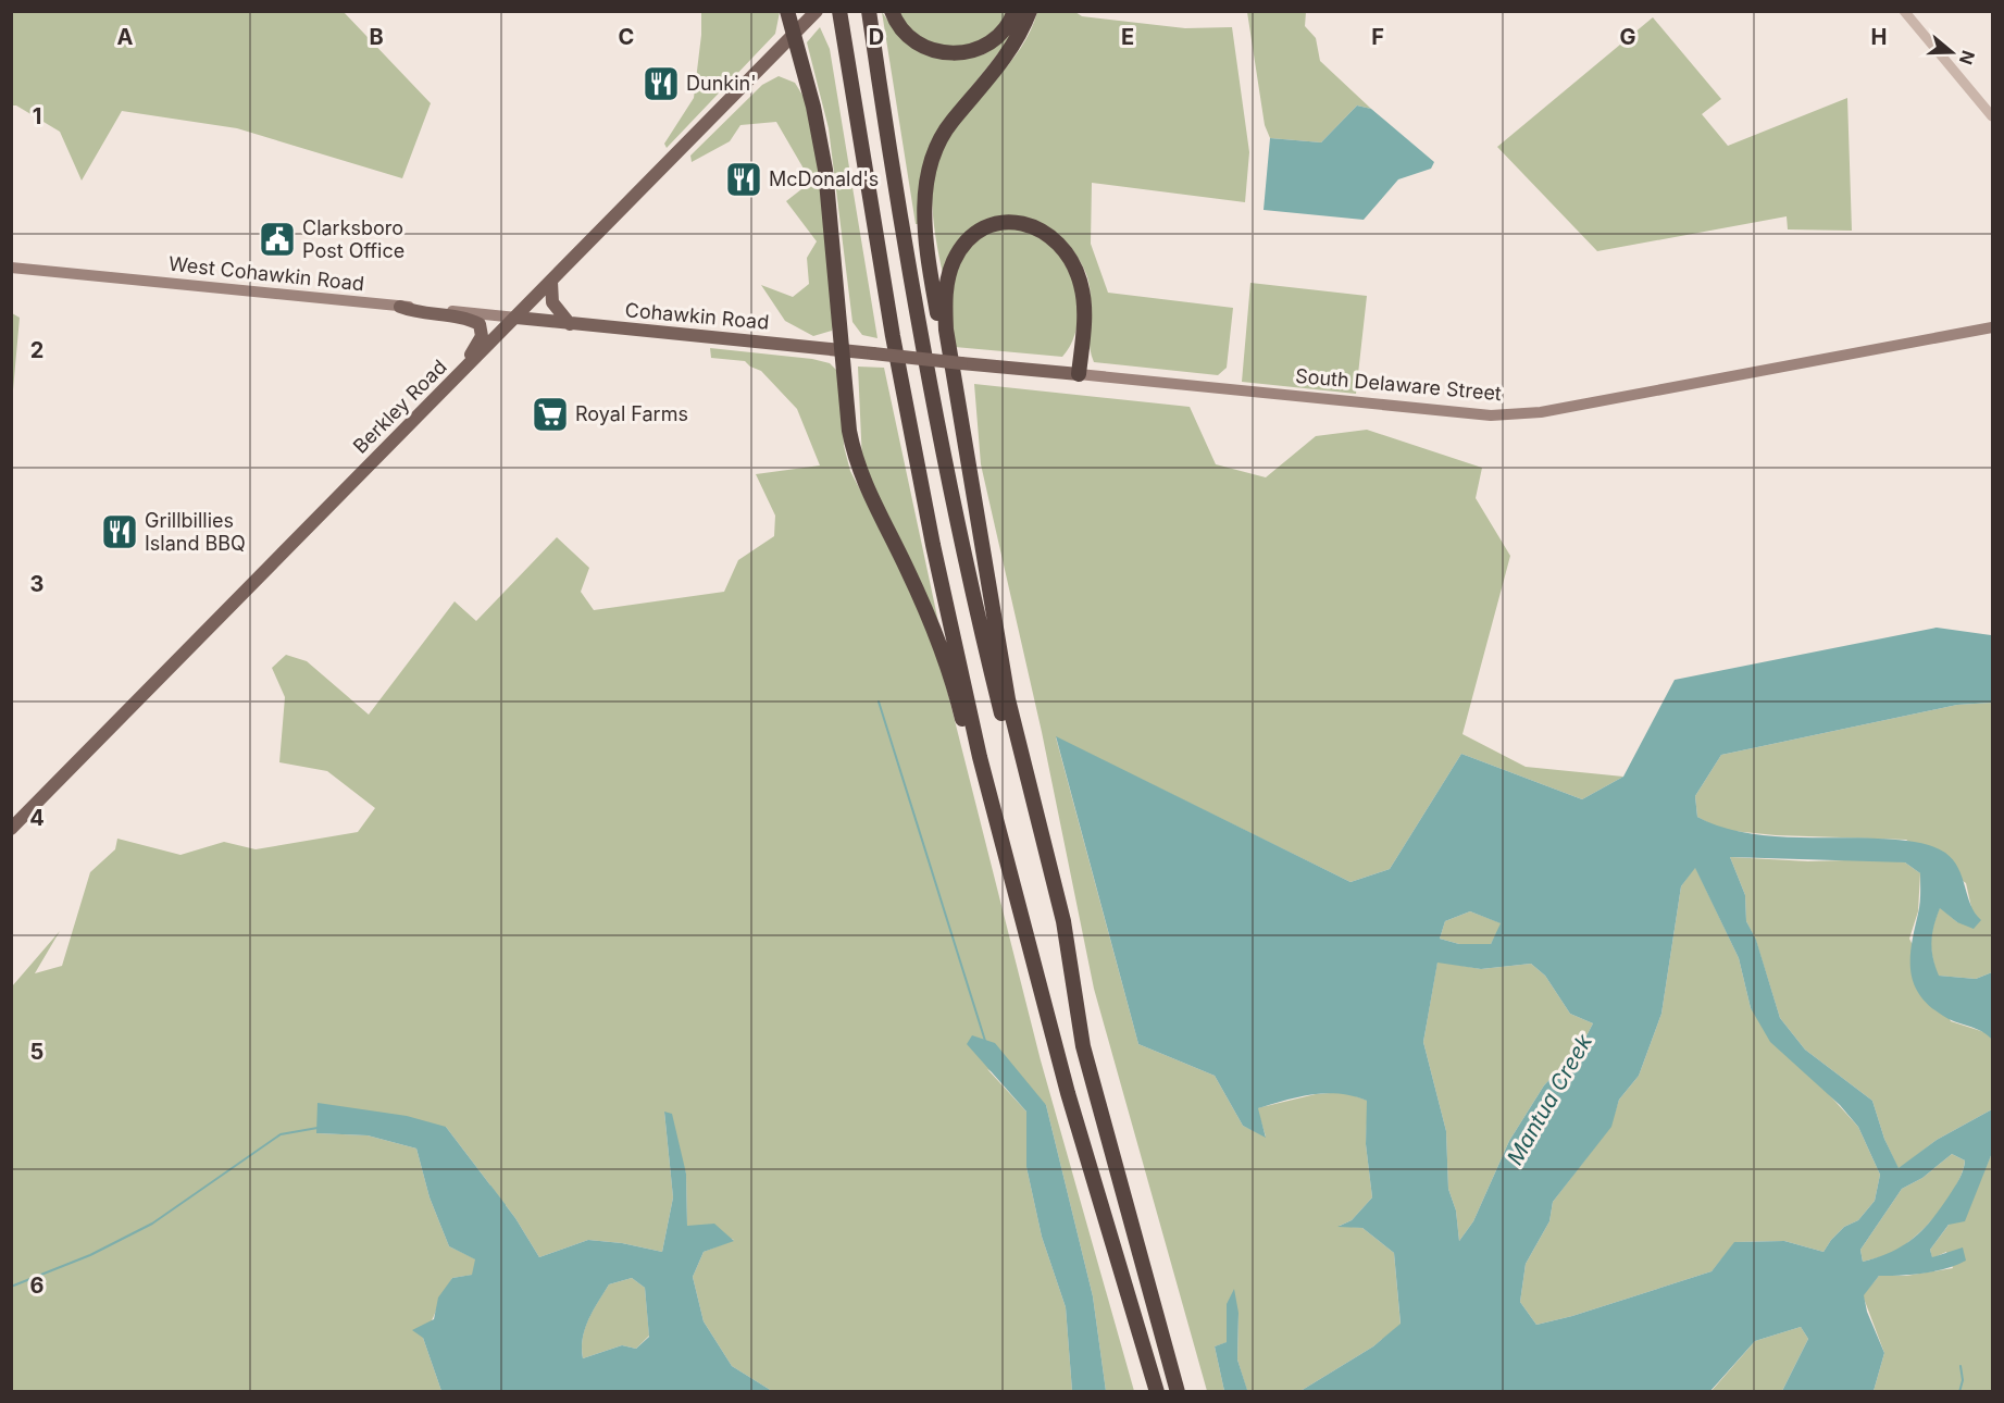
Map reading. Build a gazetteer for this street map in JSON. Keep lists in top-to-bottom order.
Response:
{
  "streets": {
    "main road": [
      "West Cohawkin Road",
      "Cohawkin Road",
      "South Delaware Street",
      "Berkley Road"
    ]
  },
  "crossings": [
    ["West Cohawkin Road", "Cohawkin Road"],
    ["West Cohawkin Road", "Berkley Road"],
    ["Cohawkin Road", "South Delaware Street"],
    ["Cohawkin Road", "Berkley Road"]
  ],
  "water": ["Mantua Creek"],
  "places": {
    "restaurant": ["Dunkin'", "McDonald's", "Grillbillies Island BBQ"],
    "public building": ["Clarksboro Post Office"],
    "supermarket": ["Royal Farms"]
  },
  "north": "right",
  "grid": {
    "columns": [
      "A",
      "B",
      "C",
      "D",
      "E",
      "F",
      "G",
      "H"
    ],
    "rows": [
      "1",
      "2",
      "3",
      "4",
      "5",
      "6"
    ]
  }
}
